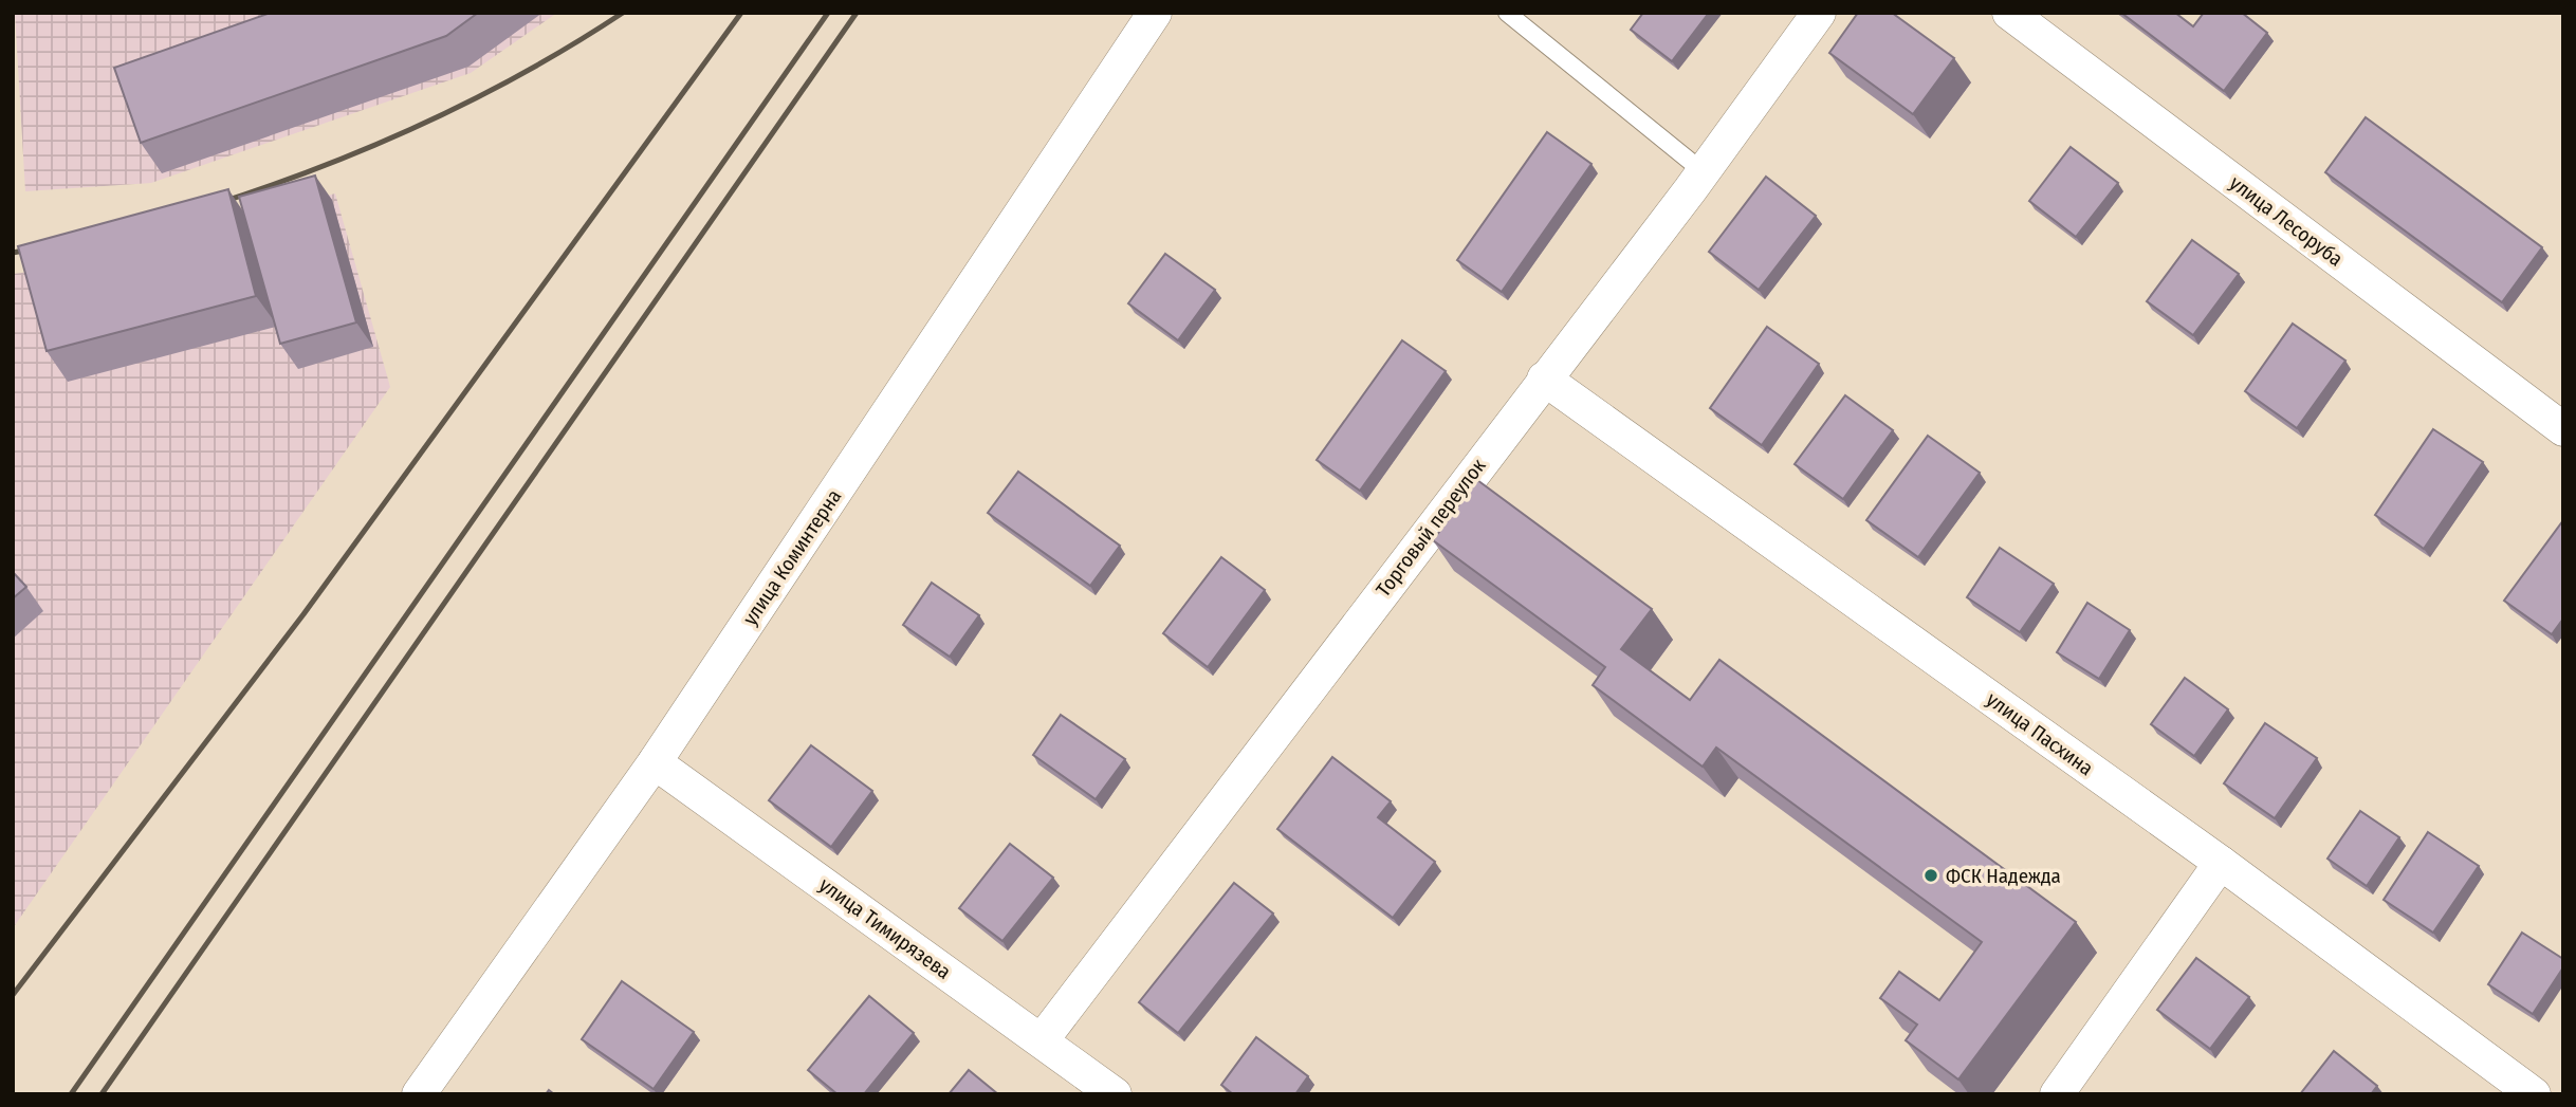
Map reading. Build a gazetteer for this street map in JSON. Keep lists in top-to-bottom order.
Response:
{
  "streets": {
    "street": [
      "улица Лесоруба",
      "Торговый переулок",
      "улица Коминтерна",
      "улица Пасхина",
      "улица Тимирязева"
    ]
  },
  "crossings": [
    ["Торговый переулок", "улица Пасхина"],
    ["Торговый переулок", "улица Тимирязева"],
    ["улица Коминтерна", "улица Тимирязева"]
  ],
  "places": ["ФСК Надежда"]
}
